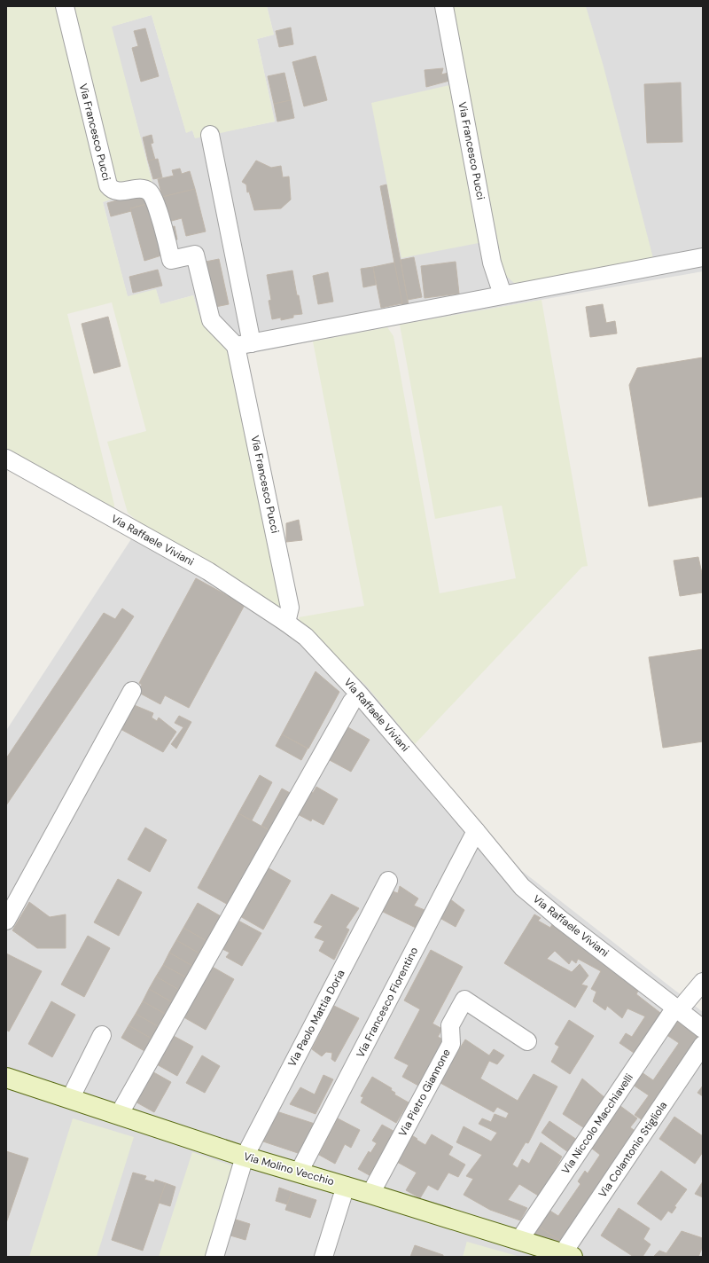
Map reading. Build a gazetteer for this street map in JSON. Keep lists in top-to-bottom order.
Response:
{
  "streets": {
    "street": [
      "Via Francesco Pucci",
      "Via Raffaele Viviani",
      "Via Francesco Fiorentino",
      "Via Paolo Mattia Doria",
      "Via Pietro Giannone",
      "Via Niccolo Macchiavelli",
      "Via Colantonio Stigliola",
      "Via Molino Vecchio"
    ]
  },
  "crossings": [
    ["Via Francesco Pucci", "Via Raffaele Viviani"],
    ["Via Raffaele Viviani", "Via Francesco Fiorentino"],
    ["Via Raffaele Viviani", "Via Niccolo Macchiavelli"],
    ["Via Francesco Fiorentino", "Via Molino Vecchio"],
    ["Via Paolo Mattia Doria", "Via Molino Vecchio"],
    ["Via Pietro Giannone", "Via Molino Vecchio"],
    ["Via Niccolo Macchiavelli", "Via Molino Vecchio"],
    ["Via Colantonio Stigliola", "Via Molino Vecchio"]
  ]
}
